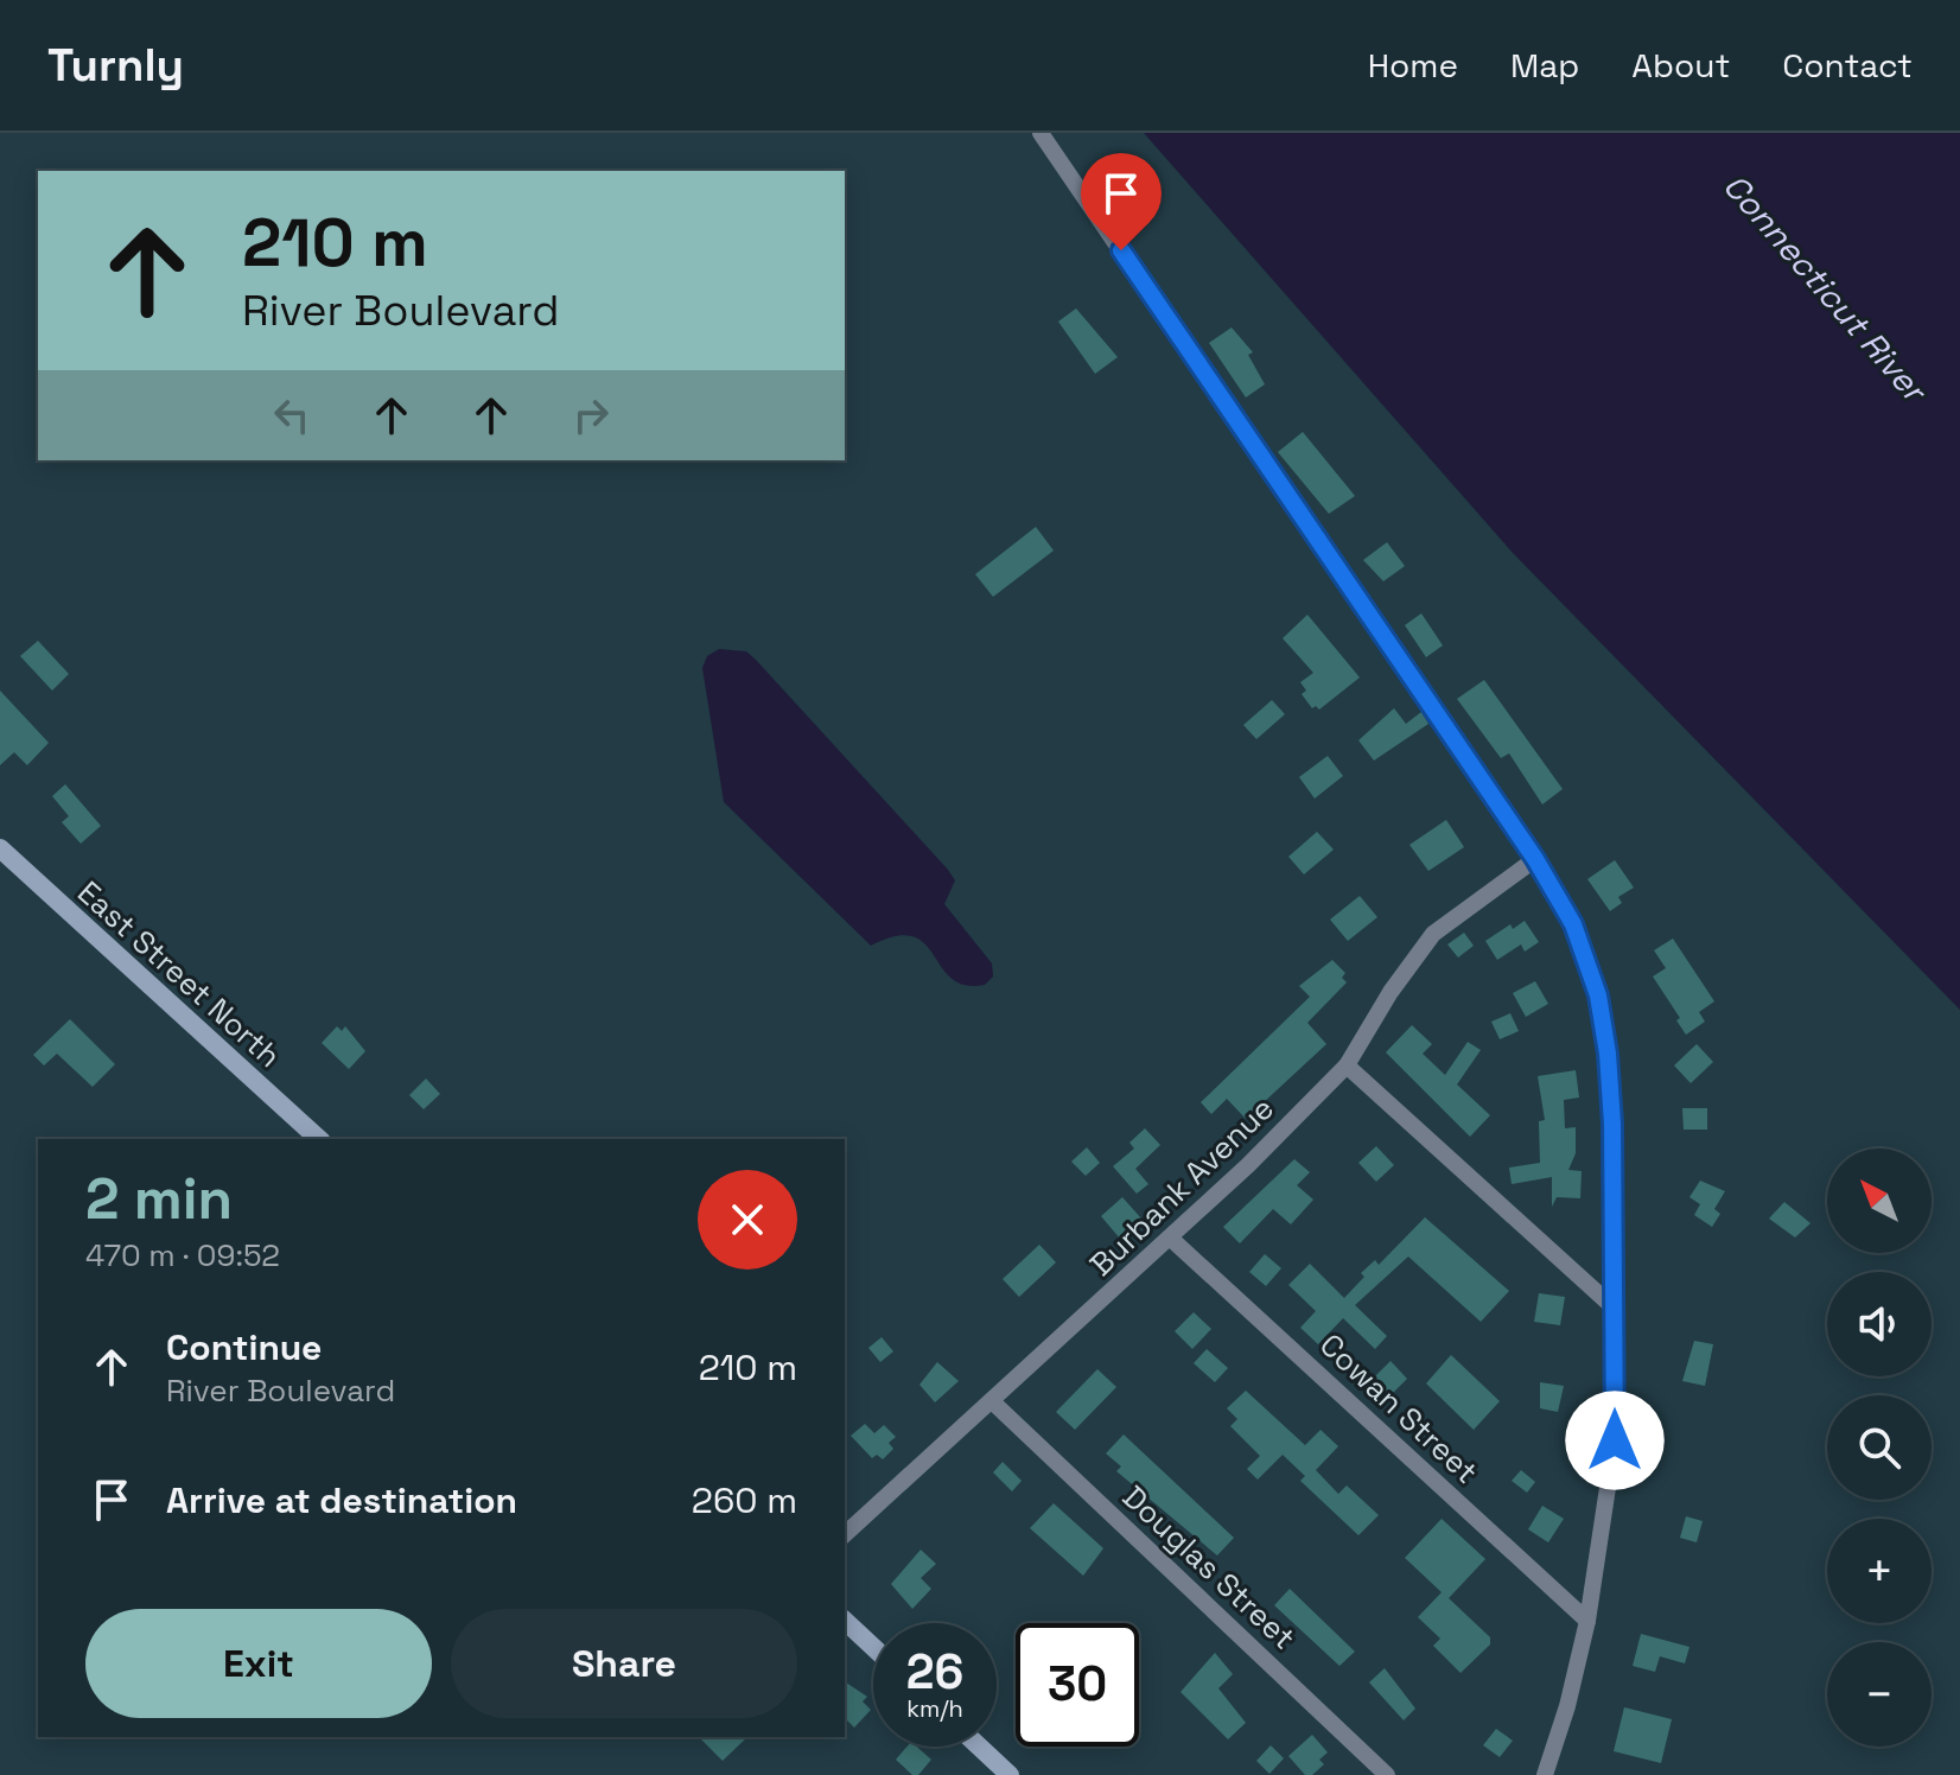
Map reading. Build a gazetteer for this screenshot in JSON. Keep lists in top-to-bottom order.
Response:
{
  "streets": {
    "main road": ["East Street North"],
    "street": ["Burbank Avenue", "Cowan Street", "Douglas Street"]
  },
  "crossings": [
    ["Burbank Avenue", "Cowan Street"],
    ["Burbank Avenue", "Douglas Street"]
  ],
  "water": ["Connecticut River"],
  "north": "top left",
  "page": {
    "header": "Turnly",
    "nav": [
      "Home",
      "Map",
      "About",
      "Contact"
    ],
    "turn": ["210 m", "River Boulevard"],
    "heading": ["2 min", "470 m · 09:52"],
    "map_buttons": ["+", "−"],
    "list": [
      {
        "name": "Continue",
        "note": "River Boulevard",
        "value": "210 m"
      },
      {
        "name": "Arrive at destination",
        "value": "260 m"
      }
    ],
    "buttons": ["Exit", "Share"],
    "speed": "26 km/h",
    "limit": "30"
  }
}
